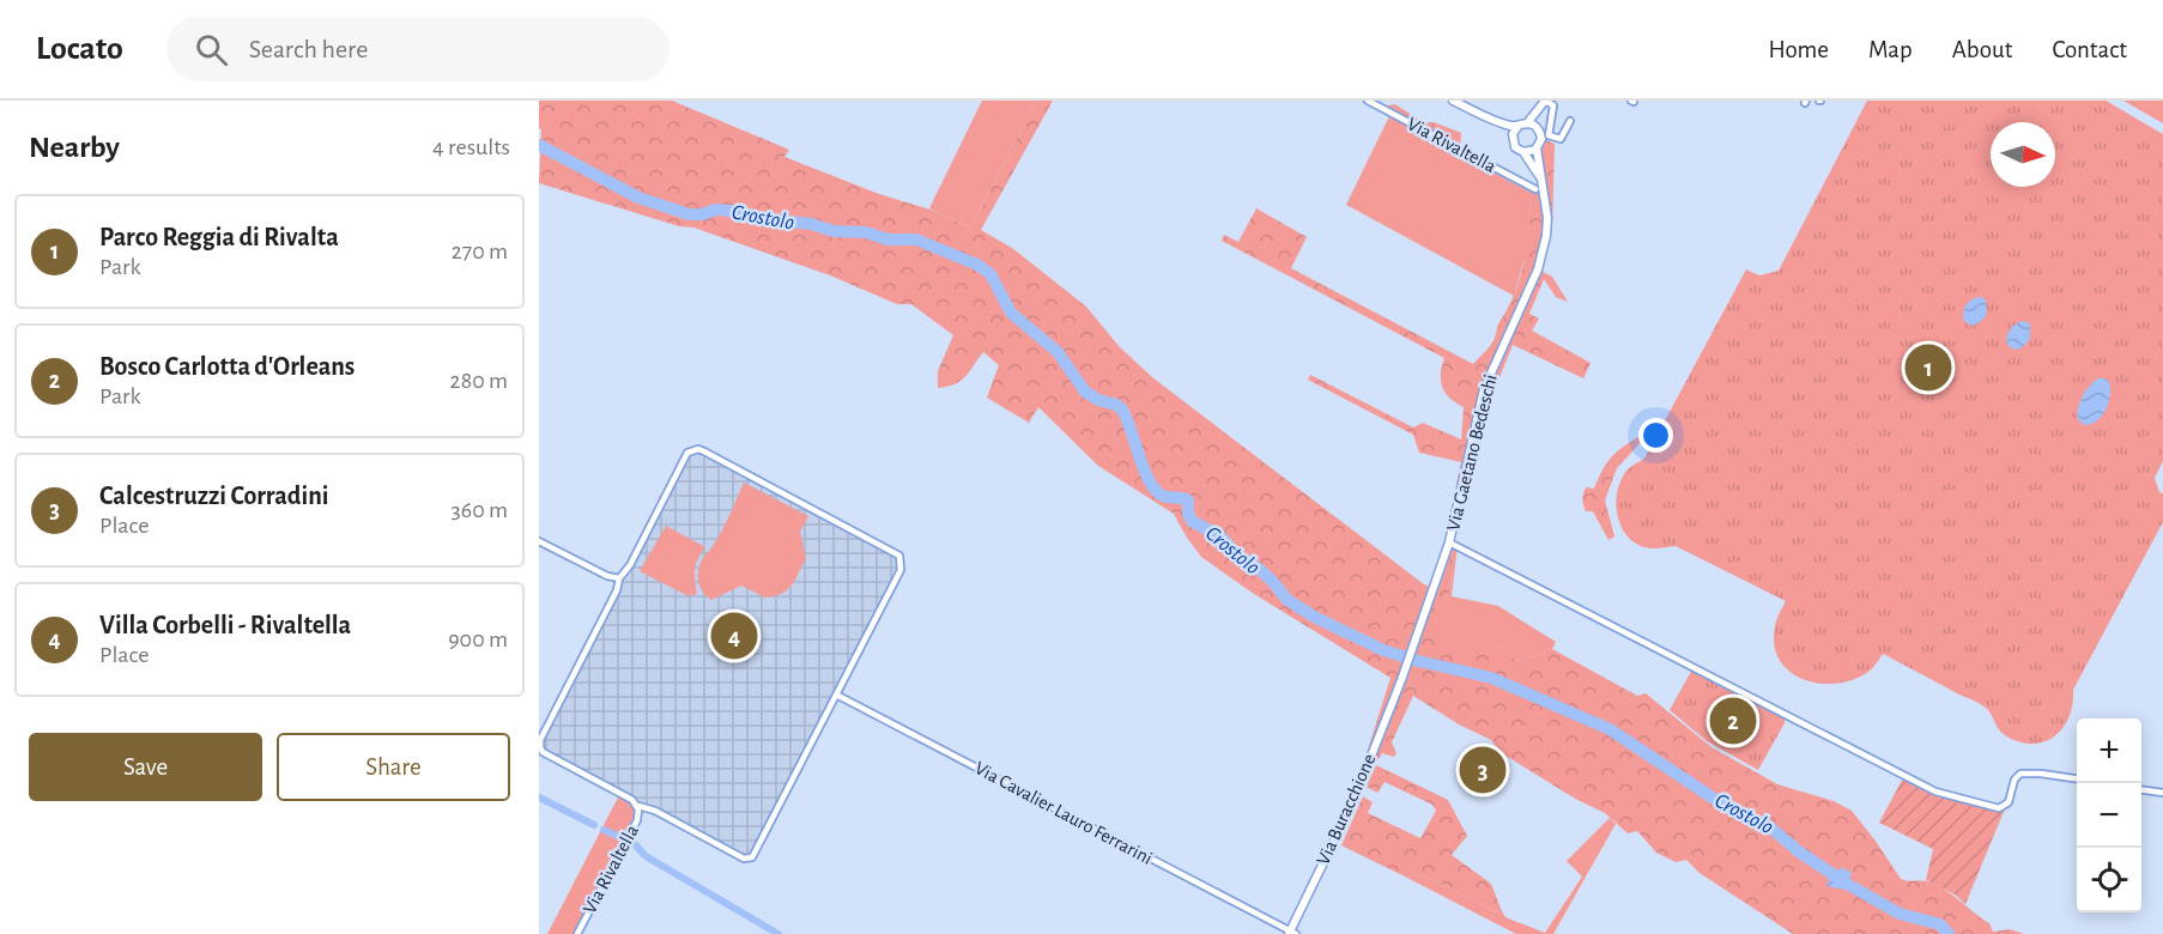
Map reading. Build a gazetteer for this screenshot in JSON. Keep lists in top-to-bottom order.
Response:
{
  "streets": {
    "main road": ["Via Gaetano Bedeschi", "Via Buracchione"],
    "street": ["Via Rivaltella", "Via Cavalier Lauro Ferrarini"]
  },
  "crossings": [
    ["Via Rivaltella", "Via Cavalier Lauro Ferrarini"],
    ["Via Gaetano Bedeschi", "Via Buracchione"],
    ["Via Buracchione", "Via Cavalier Lauro Ferrarini"]
  ],
  "water": ["Crostolo"],
  "north": "right",
  "page": {
    "header": "Locato",
    "search": "Search here",
    "nav": [
      "Home",
      "Map",
      "About",
      "Contact"
    ],
    "heading": ["Nearby", "4 results"],
    "list": [
      {
        "mark": "1",
        "name": "Parco Reggia di Rivalta",
        "note": "Park",
        "value": "270 m"
      },
      {
        "mark": "2",
        "name": "Bosco Carlotta d'Orleans",
        "note": "Park",
        "value": "280 m"
      },
      {
        "mark": "3",
        "name": "Calcestruzzi Corradini",
        "note": "Place",
        "value": "360 m"
      },
      {
        "mark": "4",
        "name": "Villa Corbelli - Rivaltella",
        "note": "Place",
        "value": "900 m"
      }
    ],
    "pins": [
      "1",
      "4",
      "2",
      "3"
    ],
    "buttons": ["Save", "Share"],
    "map_buttons": ["+", "−"]
  }
}
